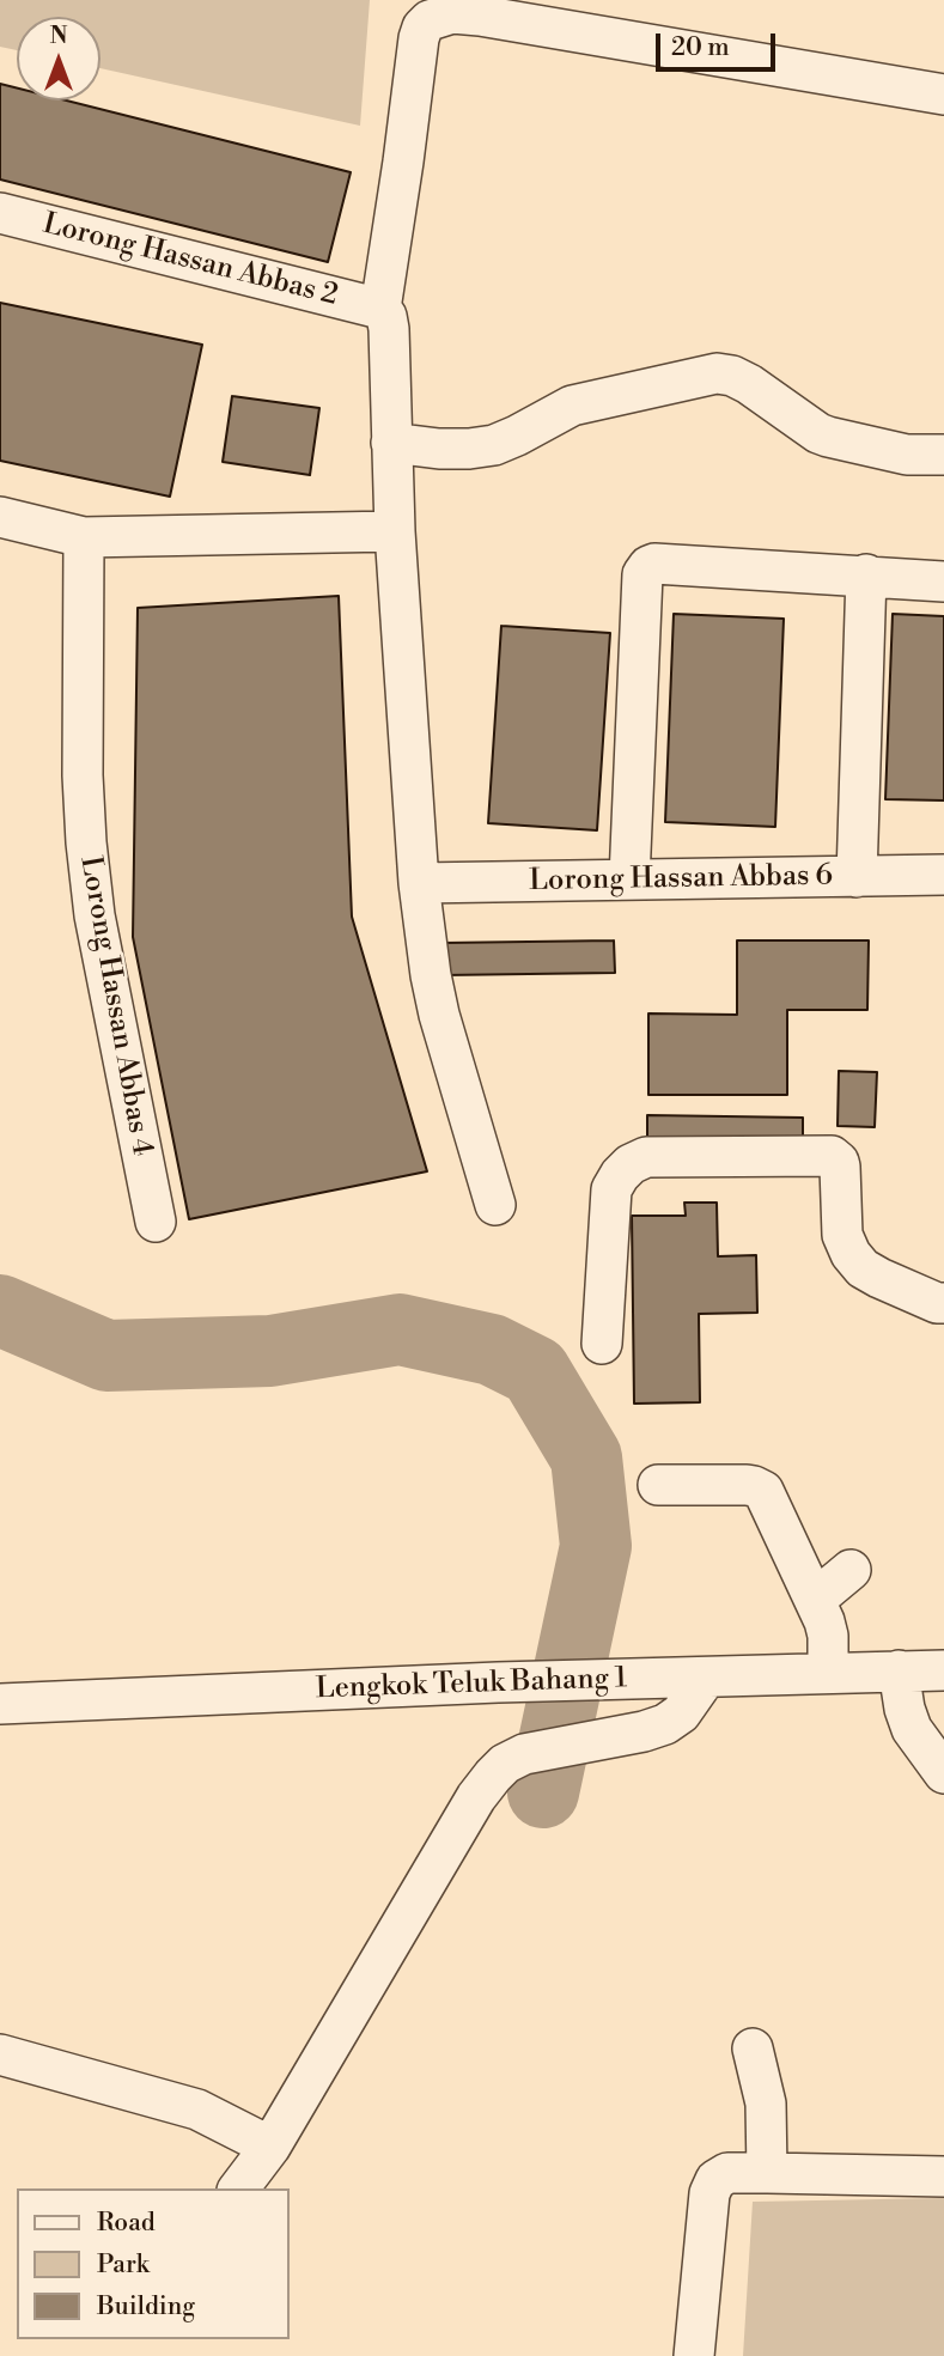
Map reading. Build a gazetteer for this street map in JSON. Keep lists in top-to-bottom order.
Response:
{
  "streets": {
    "street": [
      "Lorong Hassan Abbas 2",
      "Lorong Hassan Abbas 6",
      "Lorong Hassan Abbas 4",
      "Lengkok Teluk Bahang 1"
    ]
  },
  "legend": ["Road", "Park", "Building"],
  "scale_bar": "20 m",
  "north": "top"
}
